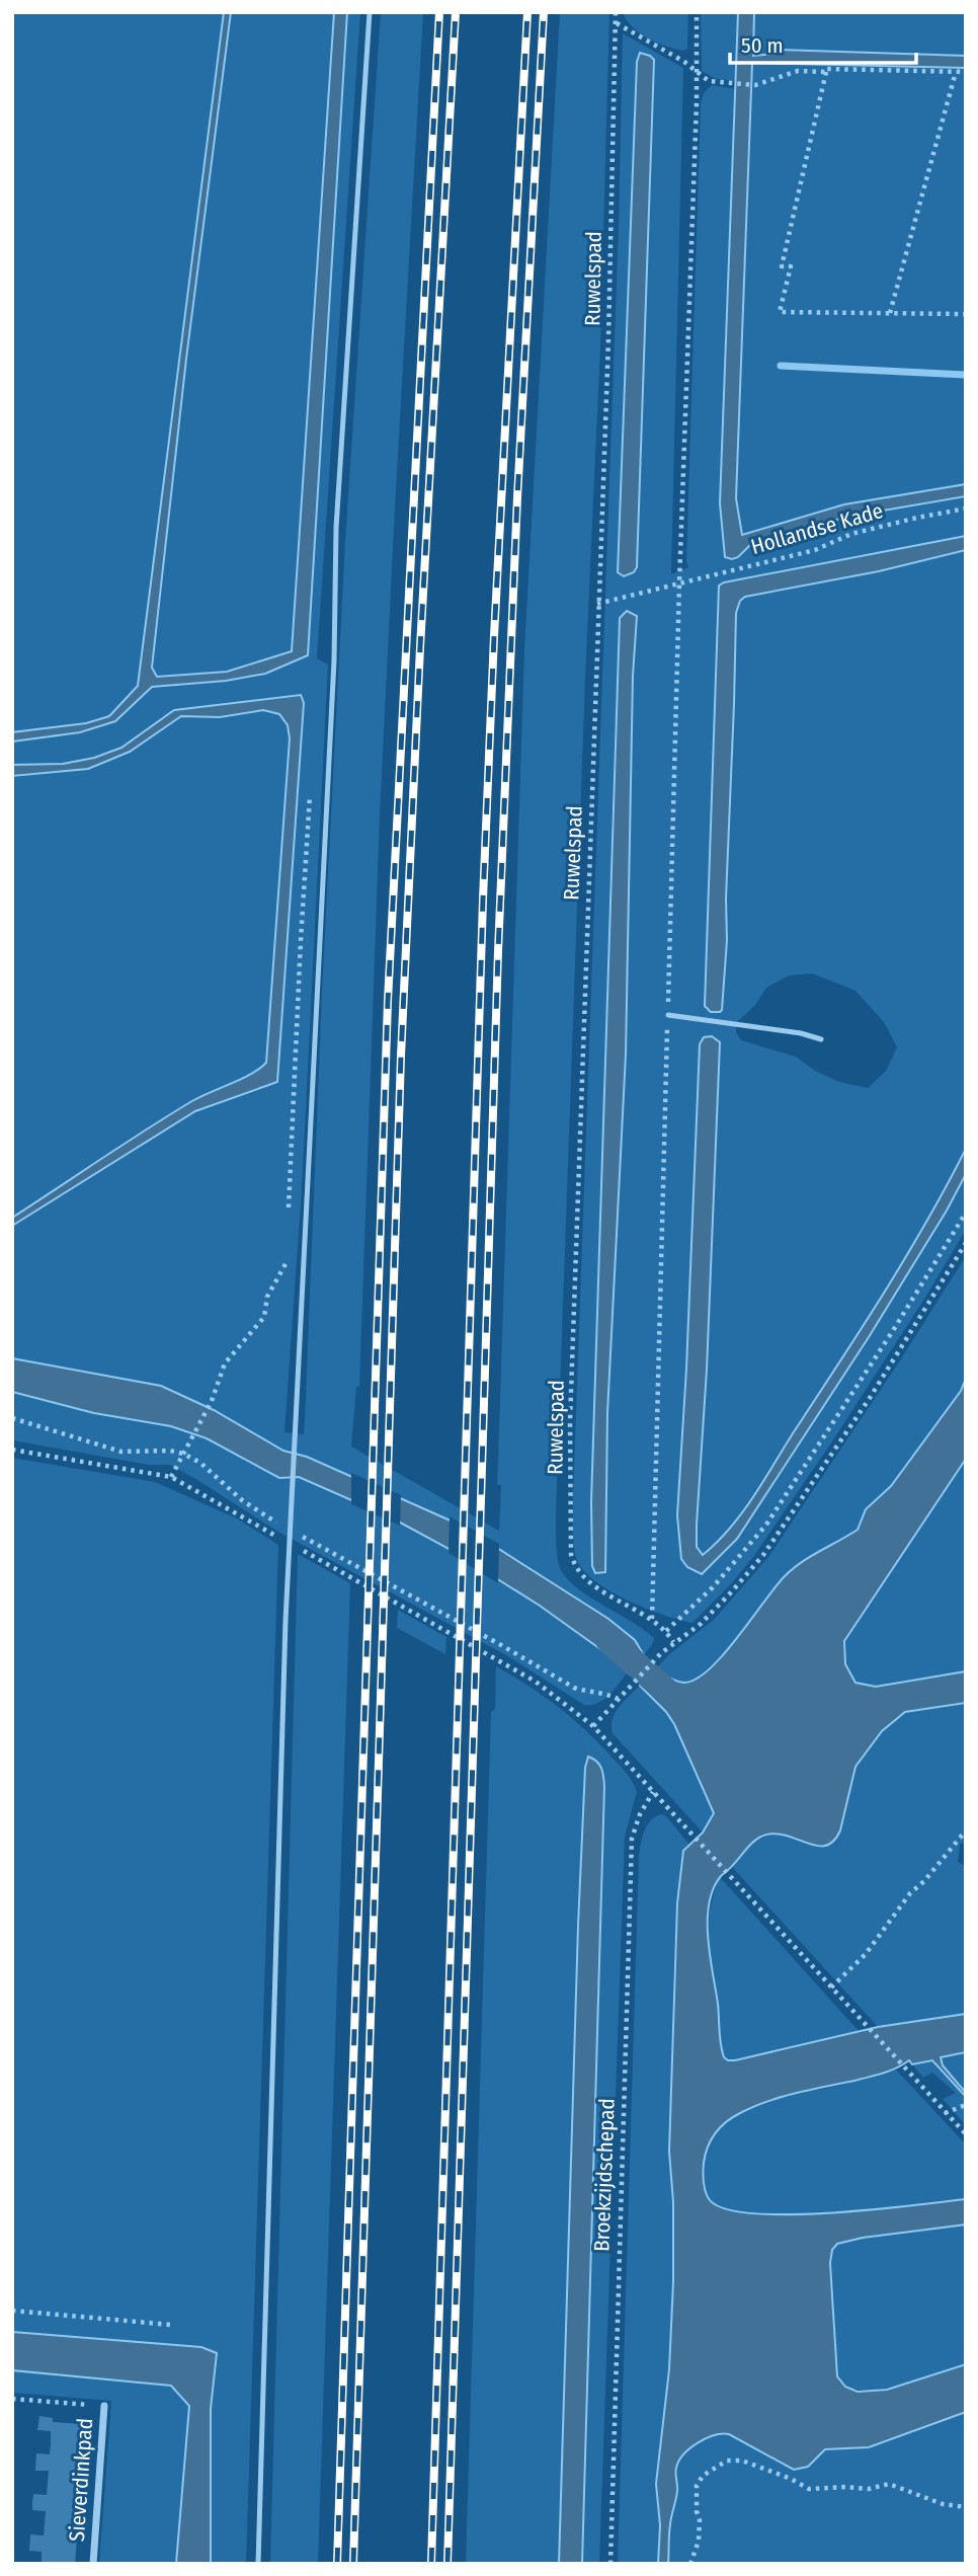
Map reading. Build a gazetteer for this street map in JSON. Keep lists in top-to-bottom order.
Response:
{
  "streets": {
    "street": ["Sieverdinkpad"],
    "path": ["Ruwelspad", "Hollandse Kade", "Broekzijdschepad"]
  },
  "crossings": [
    ["Ruwelspad", "Hollandse Kade"]
  ],
  "scale_bar": "50 m"
}
